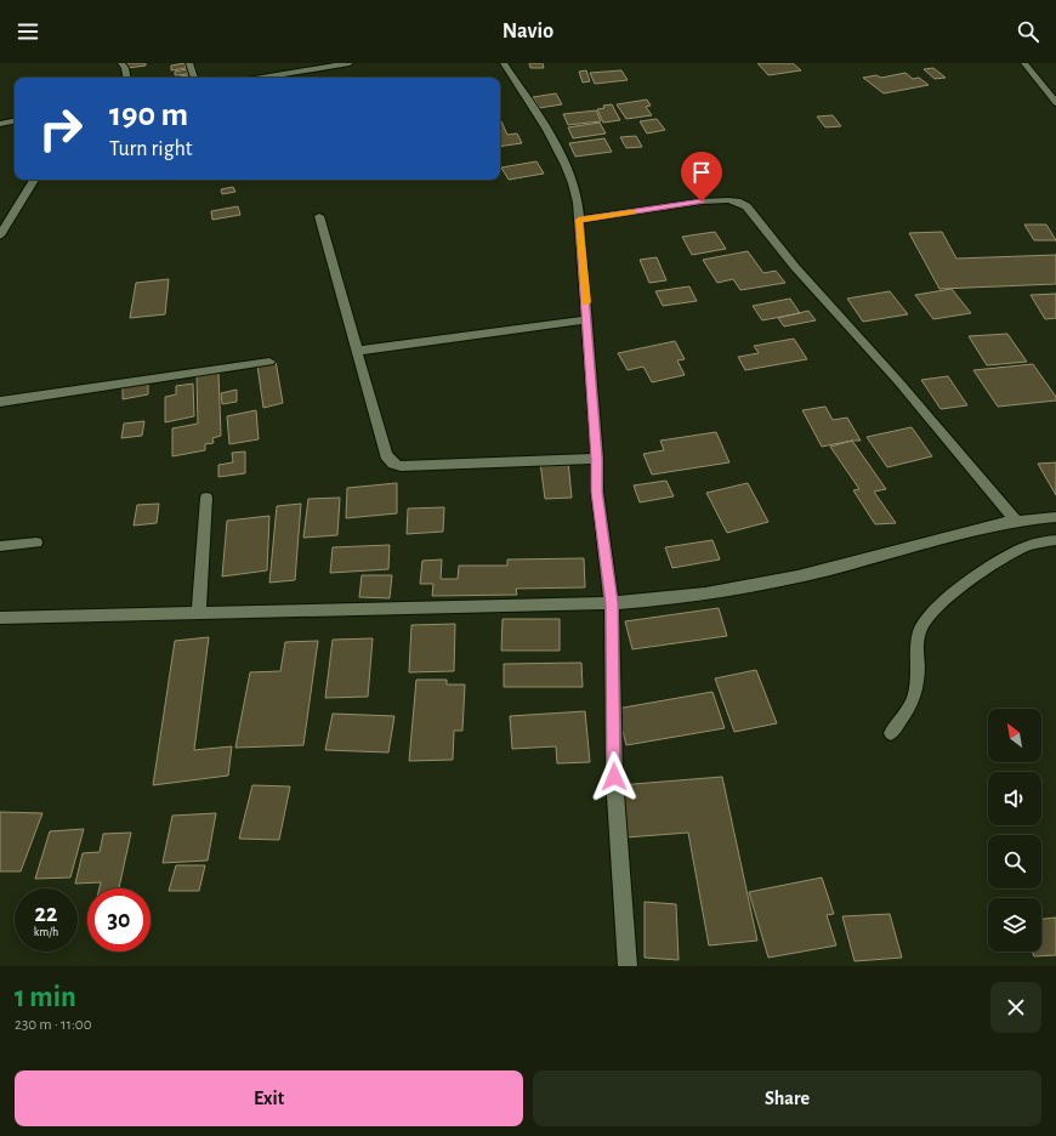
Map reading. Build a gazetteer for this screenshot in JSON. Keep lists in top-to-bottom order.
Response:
{
  "north": "top left",
  "page": {
    "header": "Navio",
    "turn": ["190 m", "Turn right"],
    "speed": "22 km/h",
    "limit": "30",
    "heading": ["1 min", "230 m · 11:00"],
    "buttons": ["Exit", "Share"]
  }
}
